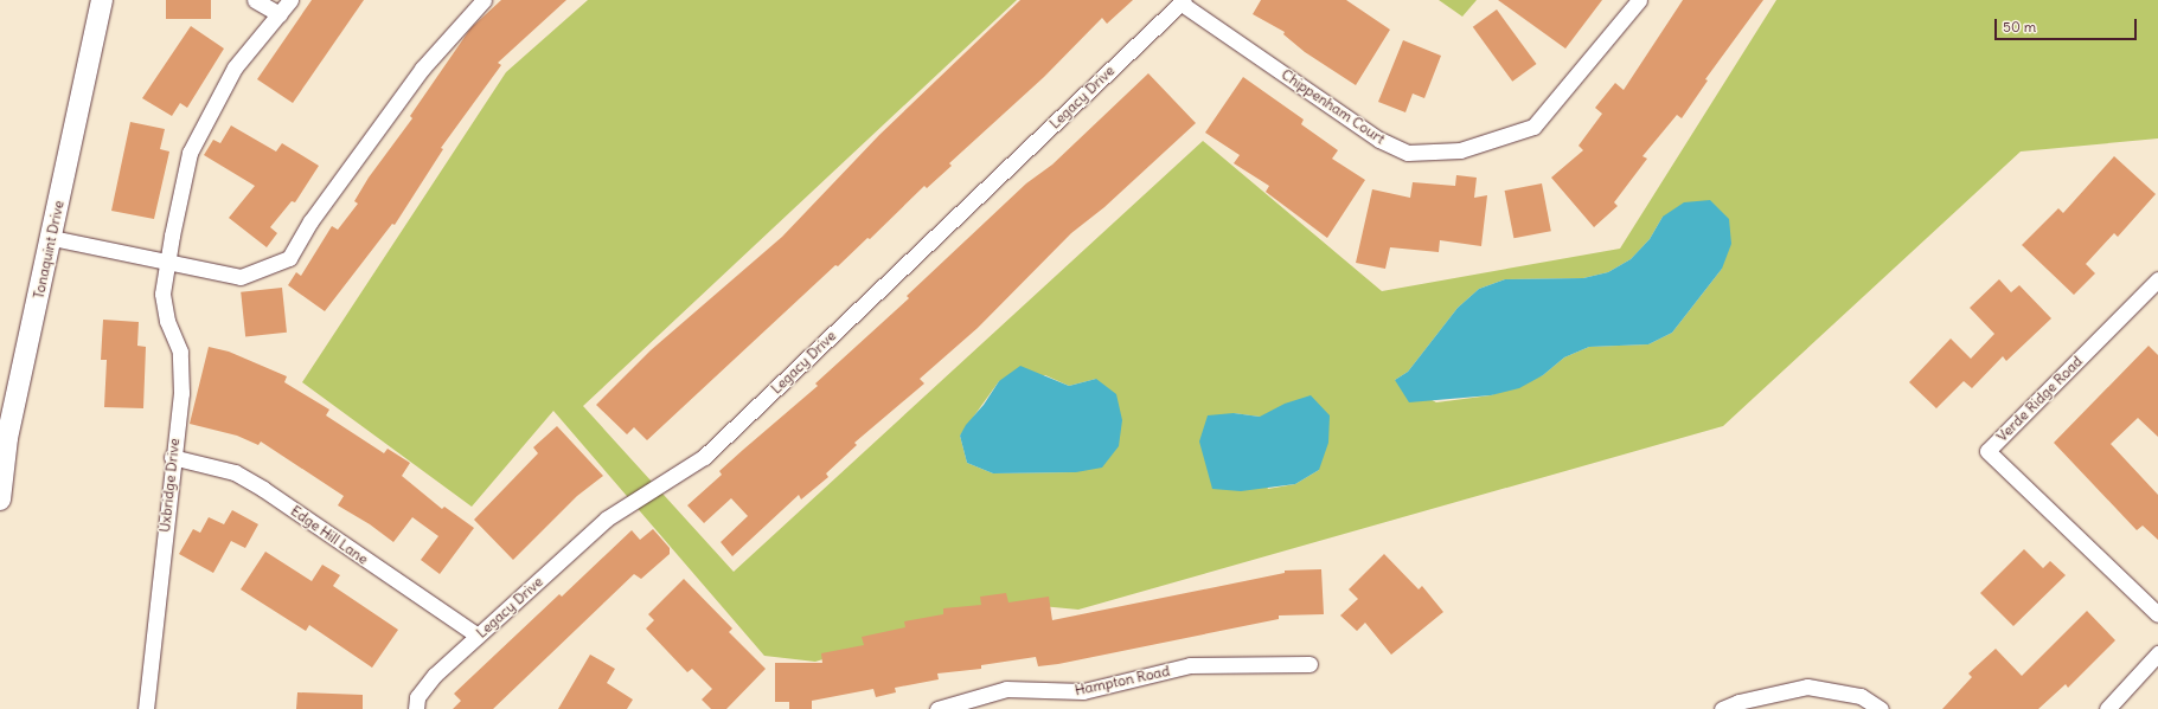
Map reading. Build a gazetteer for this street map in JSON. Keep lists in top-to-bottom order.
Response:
{
  "streets": {
    "street": [
      "Legacy Drive",
      "Chippenham Court",
      "Tonaquint Drive",
      "Verde Ridge Road",
      "Uxbridge Drive",
      "Edge Hill Lane",
      "Hampton Road"
    ]
  },
  "crossings": [
    ["Legacy Drive", "Chippenham Court"],
    ["Legacy Drive", "Edge Hill Lane"],
    ["Uxbridge Drive", "Edge Hill Lane"]
  ],
  "scale_bar": "50 m"
}
